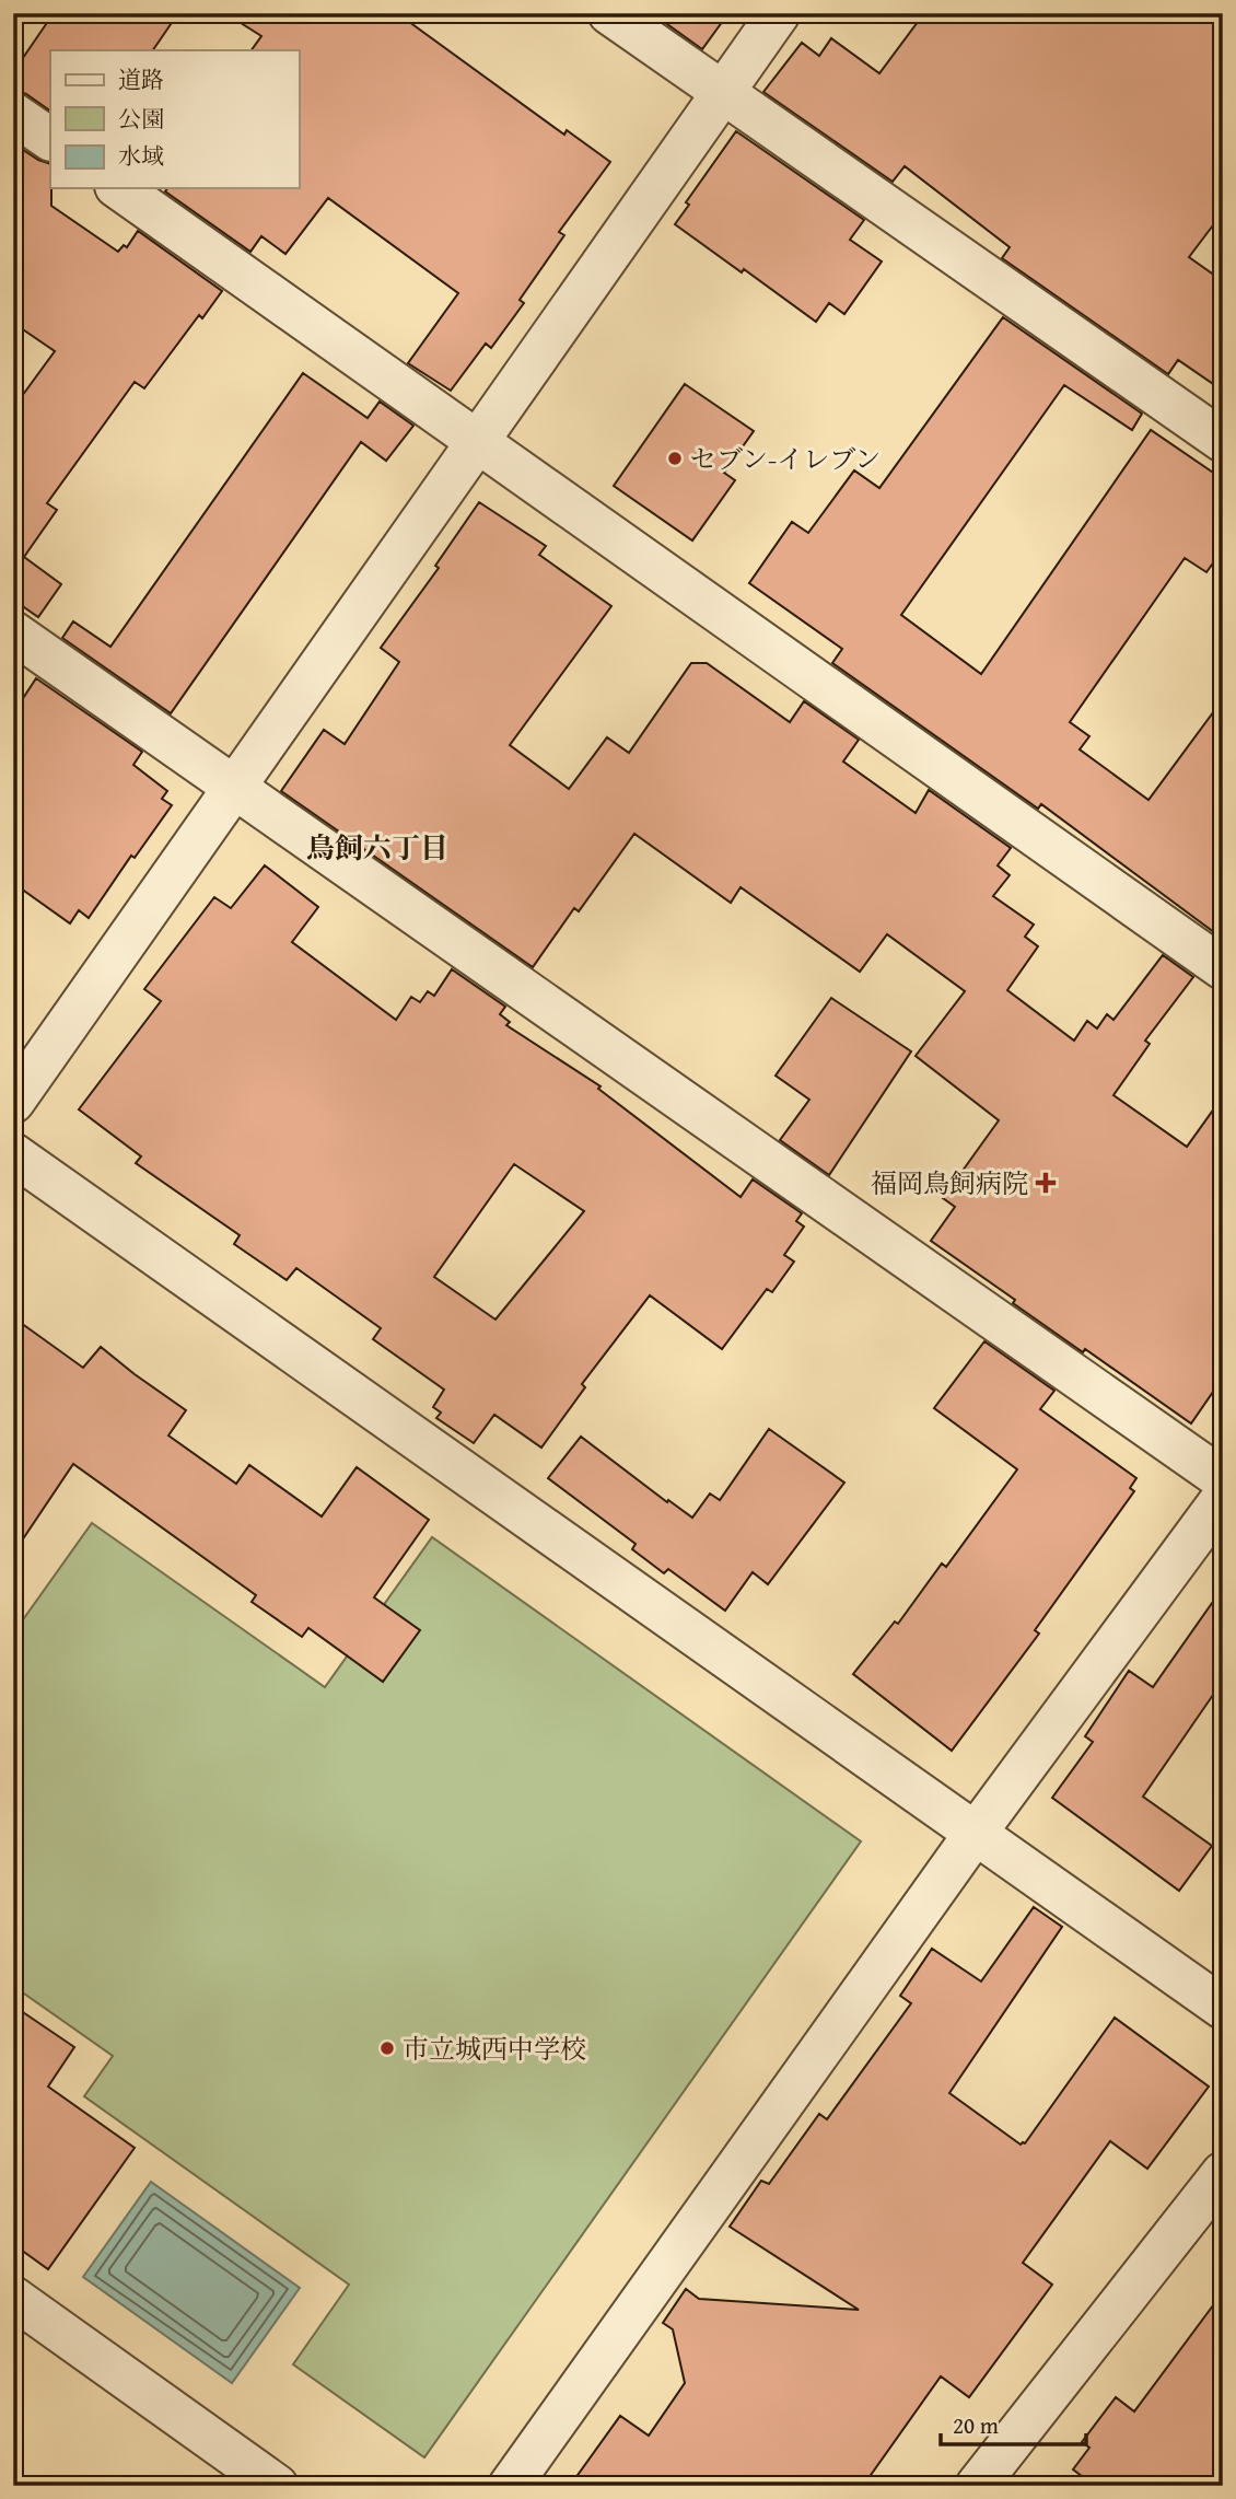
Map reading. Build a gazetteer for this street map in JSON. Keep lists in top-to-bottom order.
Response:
{
  "districts": ["鳥飼六丁目"],
  "places": {
    "other": ["セブン-イレブン", "市立城西中学校"],
    "health": ["福岡鳥飼病院"]
  },
  "legend": ["道路", "公園", "水域"],
  "scale_bar": "20 m"
}
